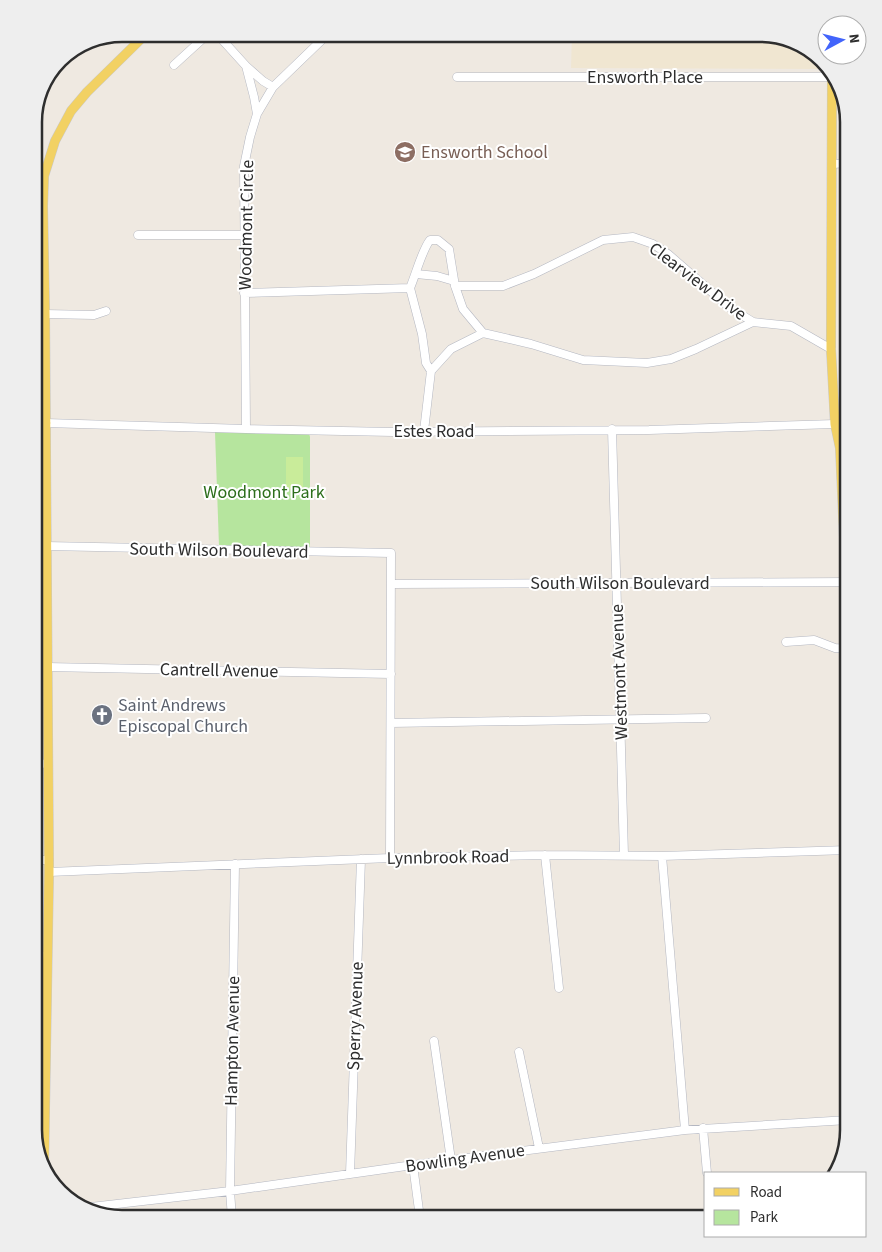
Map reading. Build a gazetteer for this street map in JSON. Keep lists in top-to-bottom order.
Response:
{
  "streets": {
    "main road": ["Estes Road"],
    "street": [
      "Ensworth Place",
      "Woodmont Circle",
      "Clearview Drive",
      "South Wilson Boulevard",
      "Cantrell Avenue",
      "Westmont Avenue",
      "Lynnbrook Road",
      "Sperry Avenue",
      "Hampton Avenue",
      "Bowling Avenue"
    ]
  },
  "crossings": [
    ["Woodmont Circle", "Estes Road"],
    ["Estes Road", "Westmont Avenue"],
    ["South Wilson Boulevard", "Westmont Avenue"],
    ["Westmont Avenue", "Lynnbrook Road"],
    ["Lynnbrook Road", "Sperry Avenue"],
    ["Lynnbrook Road", "Hampton Avenue"],
    ["Sperry Avenue", "Bowling Avenue"],
    ["Hampton Avenue", "Bowling Avenue"]
  ],
  "parks": ["Woodmont Park"],
  "places": {
    "school or university": ["Ensworth School"],
    "church": ["Saint Andrews Episcopal Church"]
  },
  "legend": ["Road", "Park"],
  "north": "right"
}
